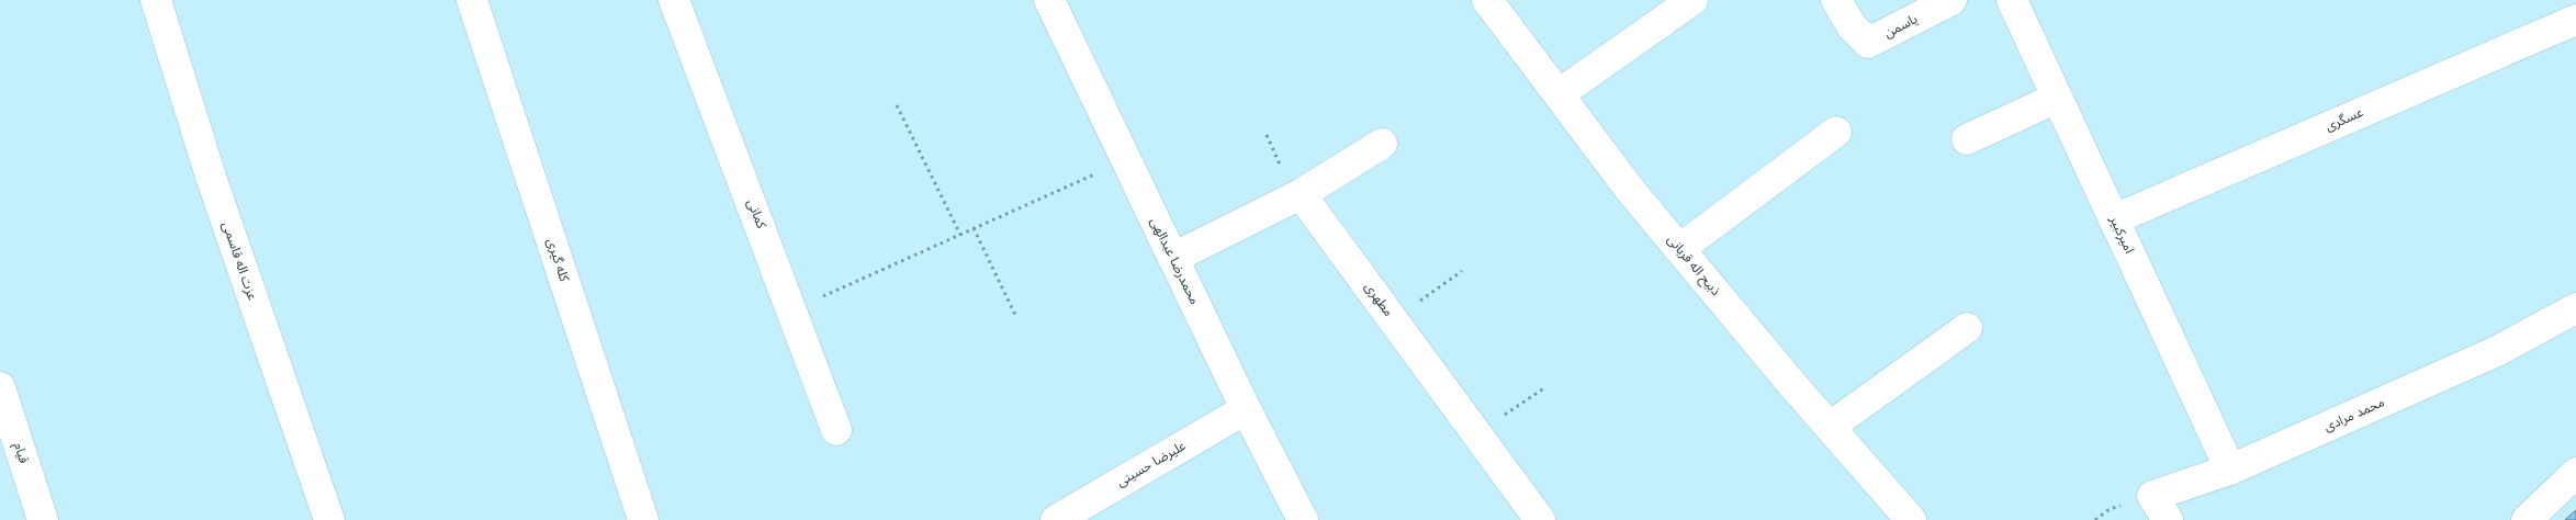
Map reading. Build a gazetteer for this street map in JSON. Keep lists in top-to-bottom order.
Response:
{
  "streets": {
    "street": [
      "یاسمن",
      "عسگری",
      "کمانی",
      "امیرکبیر",
      "کله گیری",
      "عزت اله قاسمی",
      "محمدرضا عبدالهی",
      "ذبیح اله قربانی",
      "مطهری",
      "محمد مرادی",
      "قیام",
      "علیرضا حسینی"
    ]
  },
  "crossings": [
    ["عسگری", "امیرکبیر"],
    ["امیرکبیر", "محمد مرادی"],
    ["محمدرضا عبدالهی", "علیرضا حسینی"]
  ]
}
